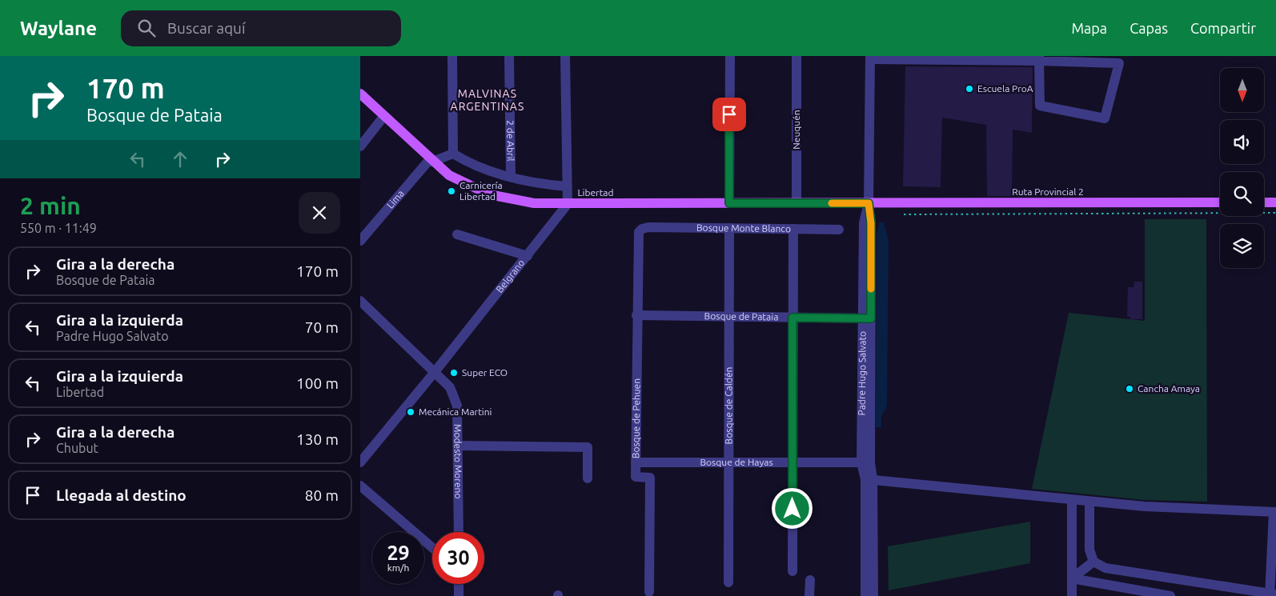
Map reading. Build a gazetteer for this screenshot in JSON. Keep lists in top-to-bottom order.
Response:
{
  "streets": {
    "main road": ["Ruta Provincial 2", "Libertad"],
    "street": [
      "Neuquén",
      "2 de Abril",
      "Lima",
      "Bosque Monte Blanco",
      "Belgrano",
      "Bosque de Pataia",
      "Padre Hugo Salvato",
      "Bosque de Caldén",
      "Bosque de Pehuen",
      "Modesto Moreno",
      "Bosque de Hayas"
    ]
  },
  "crossings": [
    ["Neuquén", "Libertad"],
    ["Ruta Provincial 2", "Libertad"],
    ["Ruta Provincial 2", "Padre Hugo Salvato"],
    ["Libertad", "Lima"],
    ["Libertad", "Belgrano"],
    ["Libertad", "Padre Hugo Salvato"],
    ["Bosque Monte Blanco", "Bosque de Caldén"],
    ["Bosque Monte Blanco", "Bosque de Pehuen"],
    ["Belgrano", "Modesto Moreno"],
    ["Bosque de Pataia", "Padre Hugo Salvato"],
    ["Bosque de Pataia", "Bosque de Caldén"],
    ["Bosque de Pataia", "Bosque de Pehuen"],
    ["Padre Hugo Salvato", "Bosque de Hayas"],
    ["Bosque de Caldén", "Bosque de Hayas"],
    ["Bosque de Pehuen", "Bosque de Hayas"]
  ],
  "districts": ["MALVINAS ARGENTINAS"],
  "places": [
    "Escuela ProA",
    "Carnicería Libertad",
    "Super ECO",
    "Cancha Amaya",
    "Mecánica Martini"
  ],
  "north": "bottom",
  "page": {
    "header": "Waylane",
    "search": "Buscar aquí",
    "nav": ["Mapa", "Capas", "Compartir"],
    "turn": ["170 m", "Bosque de Pataia"],
    "heading": ["2 min", "550 m · 11:49"],
    "list": [
      {
        "name": "Gira a la derecha",
        "note": "Bosque de Pataia",
        "value": "170 m"
      },
      {
        "name": "Gira a la izquierda",
        "note": "Padre Hugo Salvato",
        "value": "70 m"
      },
      {
        "name": "Gira a la izquierda",
        "note": "Libertad",
        "value": "100 m"
      },
      {
        "name": "Gira a la derecha",
        "note": "Chubut",
        "value": "130 m"
      },
      {
        "name": "Llegada al destino",
        "value": "80 m"
      }
    ],
    "speed": "29 km/h",
    "limit": "30"
  }
}
